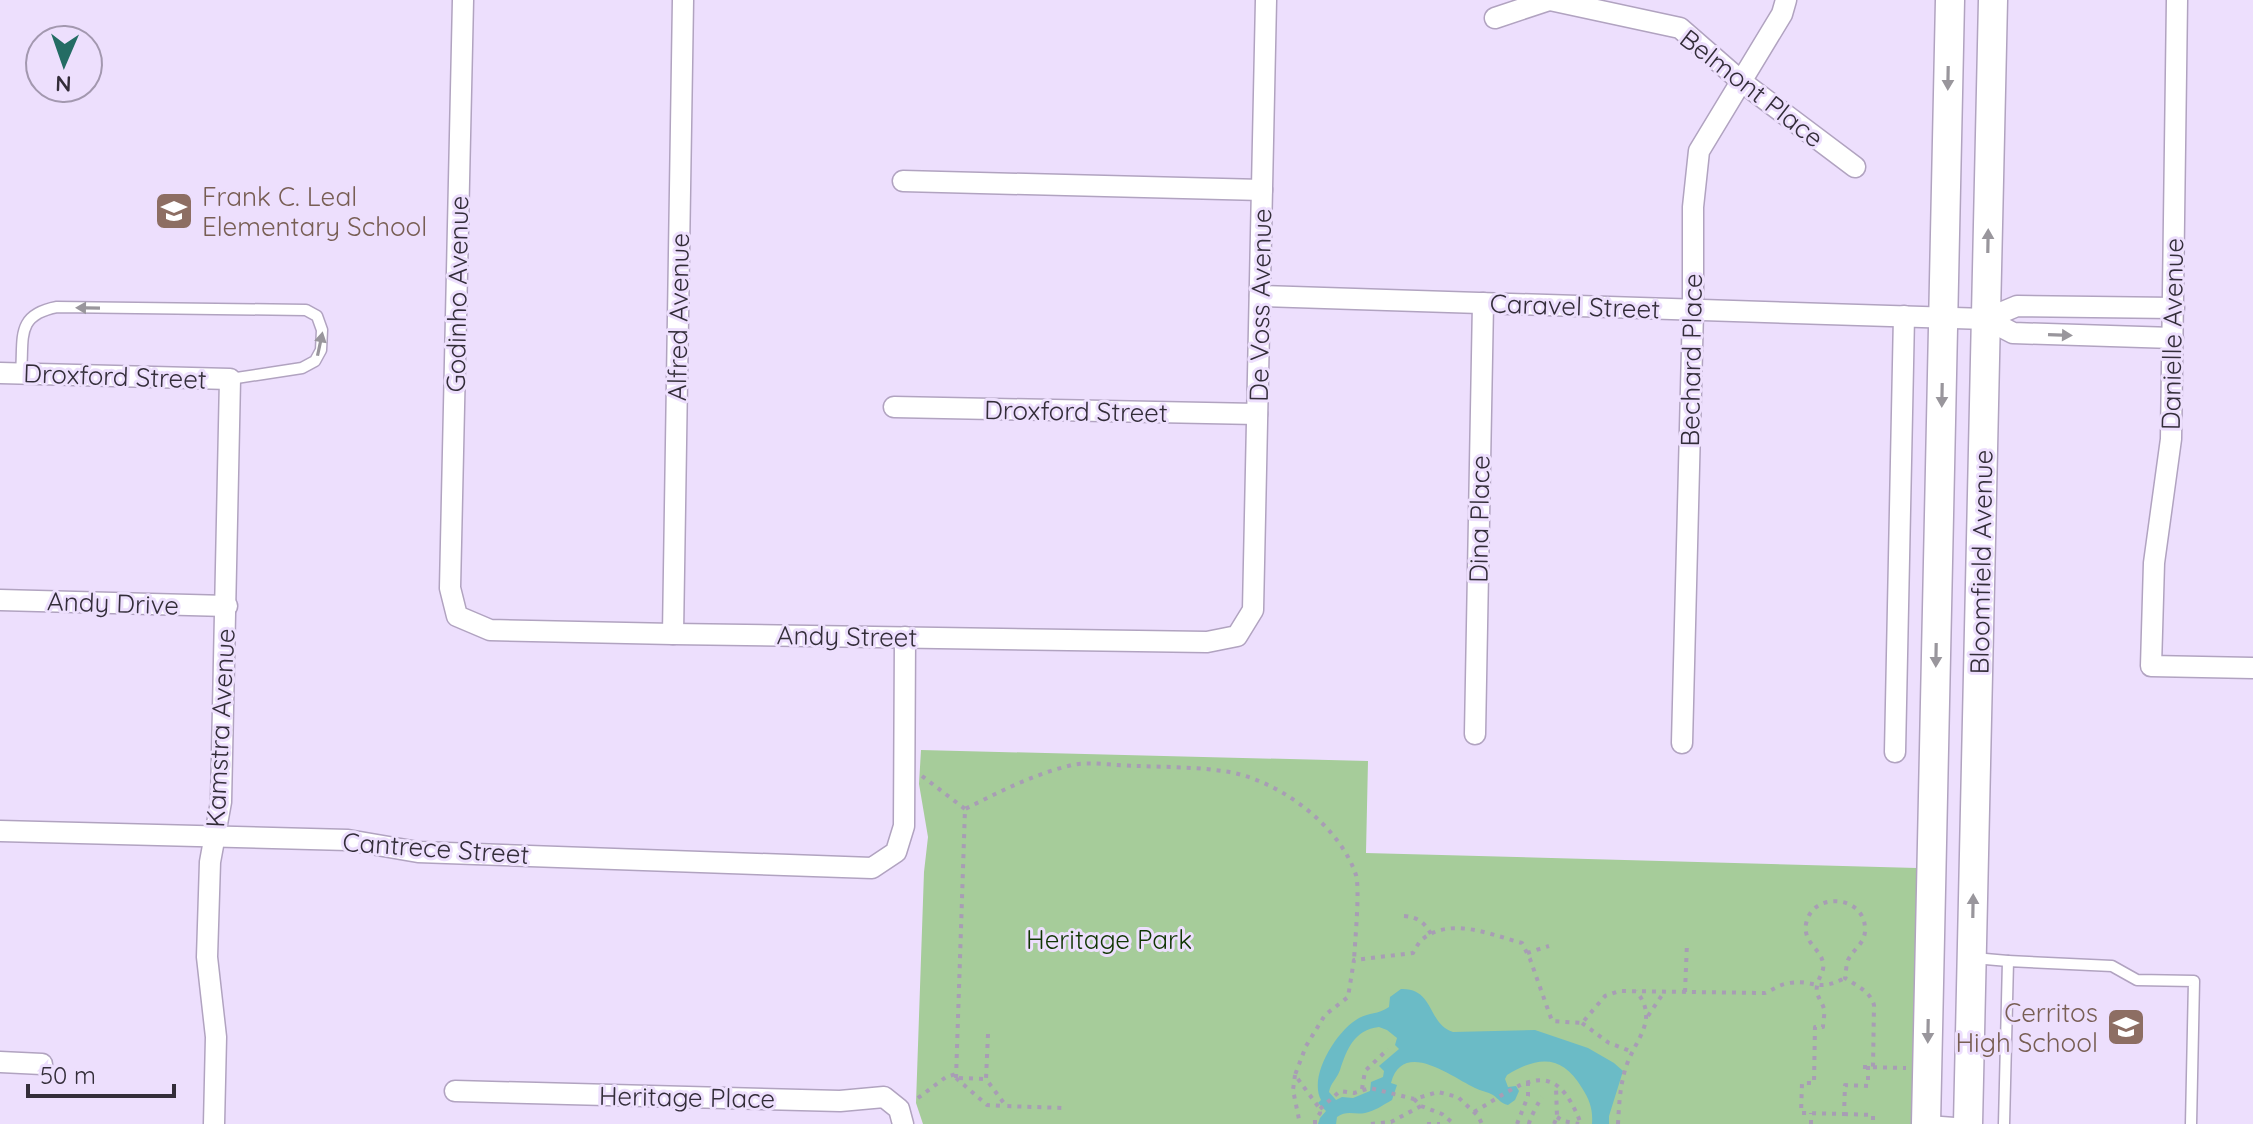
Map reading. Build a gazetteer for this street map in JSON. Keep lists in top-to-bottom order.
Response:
{
  "streets": {
    "street": [
      "Belmont Place",
      "Godinho Avenue",
      "De Voss Avenue",
      "Caravel Street",
      "Alfred Avenue",
      "Danielle Avenue",
      "Bechard Place",
      "Droxford Street",
      "Dina Place",
      "Bloomfield Avenue",
      "Andy Drive",
      "Andy Street",
      "Kamstra Avenue",
      "Cantrece Street",
      "Heritage Place"
    ]
  },
  "crossings": [
    ["Belmont Place", "Bechard Place"],
    ["Godinho Avenue", "Andy Street"],
    ["De Voss Avenue", "Caravel Street"],
    ["De Voss Avenue", "Droxford Street"],
    ["De Voss Avenue", "Andy Street"],
    ["Caravel Street", "Bechard Place"],
    ["Caravel Street", "Dina Place"],
    ["Caravel Street", "Bloomfield Avenue"],
    ["Alfred Avenue", "Andy Street"],
    ["Droxford Street", "Kamstra Avenue"],
    ["Andy Drive", "Kamstra Avenue"],
    ["Andy Street", "Cantrece Street"],
    ["Kamstra Avenue", "Cantrece Street"]
  ],
  "parks": ["Heritage Park"],
  "places": {
    "school or university": ["Frank C. Leal Elementary School", "Cerritos High School"]
  },
  "scale_bar": "50 m",
  "north": "bottom"
}
